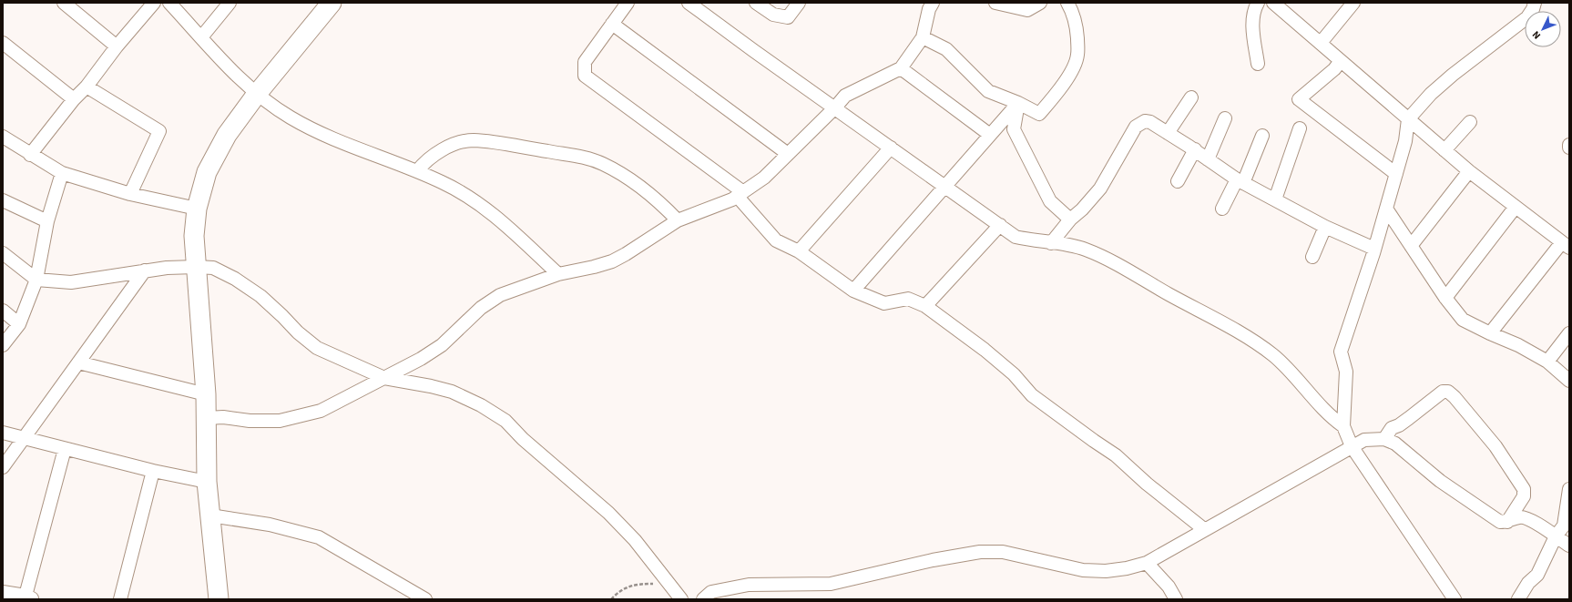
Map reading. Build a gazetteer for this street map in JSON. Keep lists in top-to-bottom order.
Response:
{
  "north": "bottom left"
}
